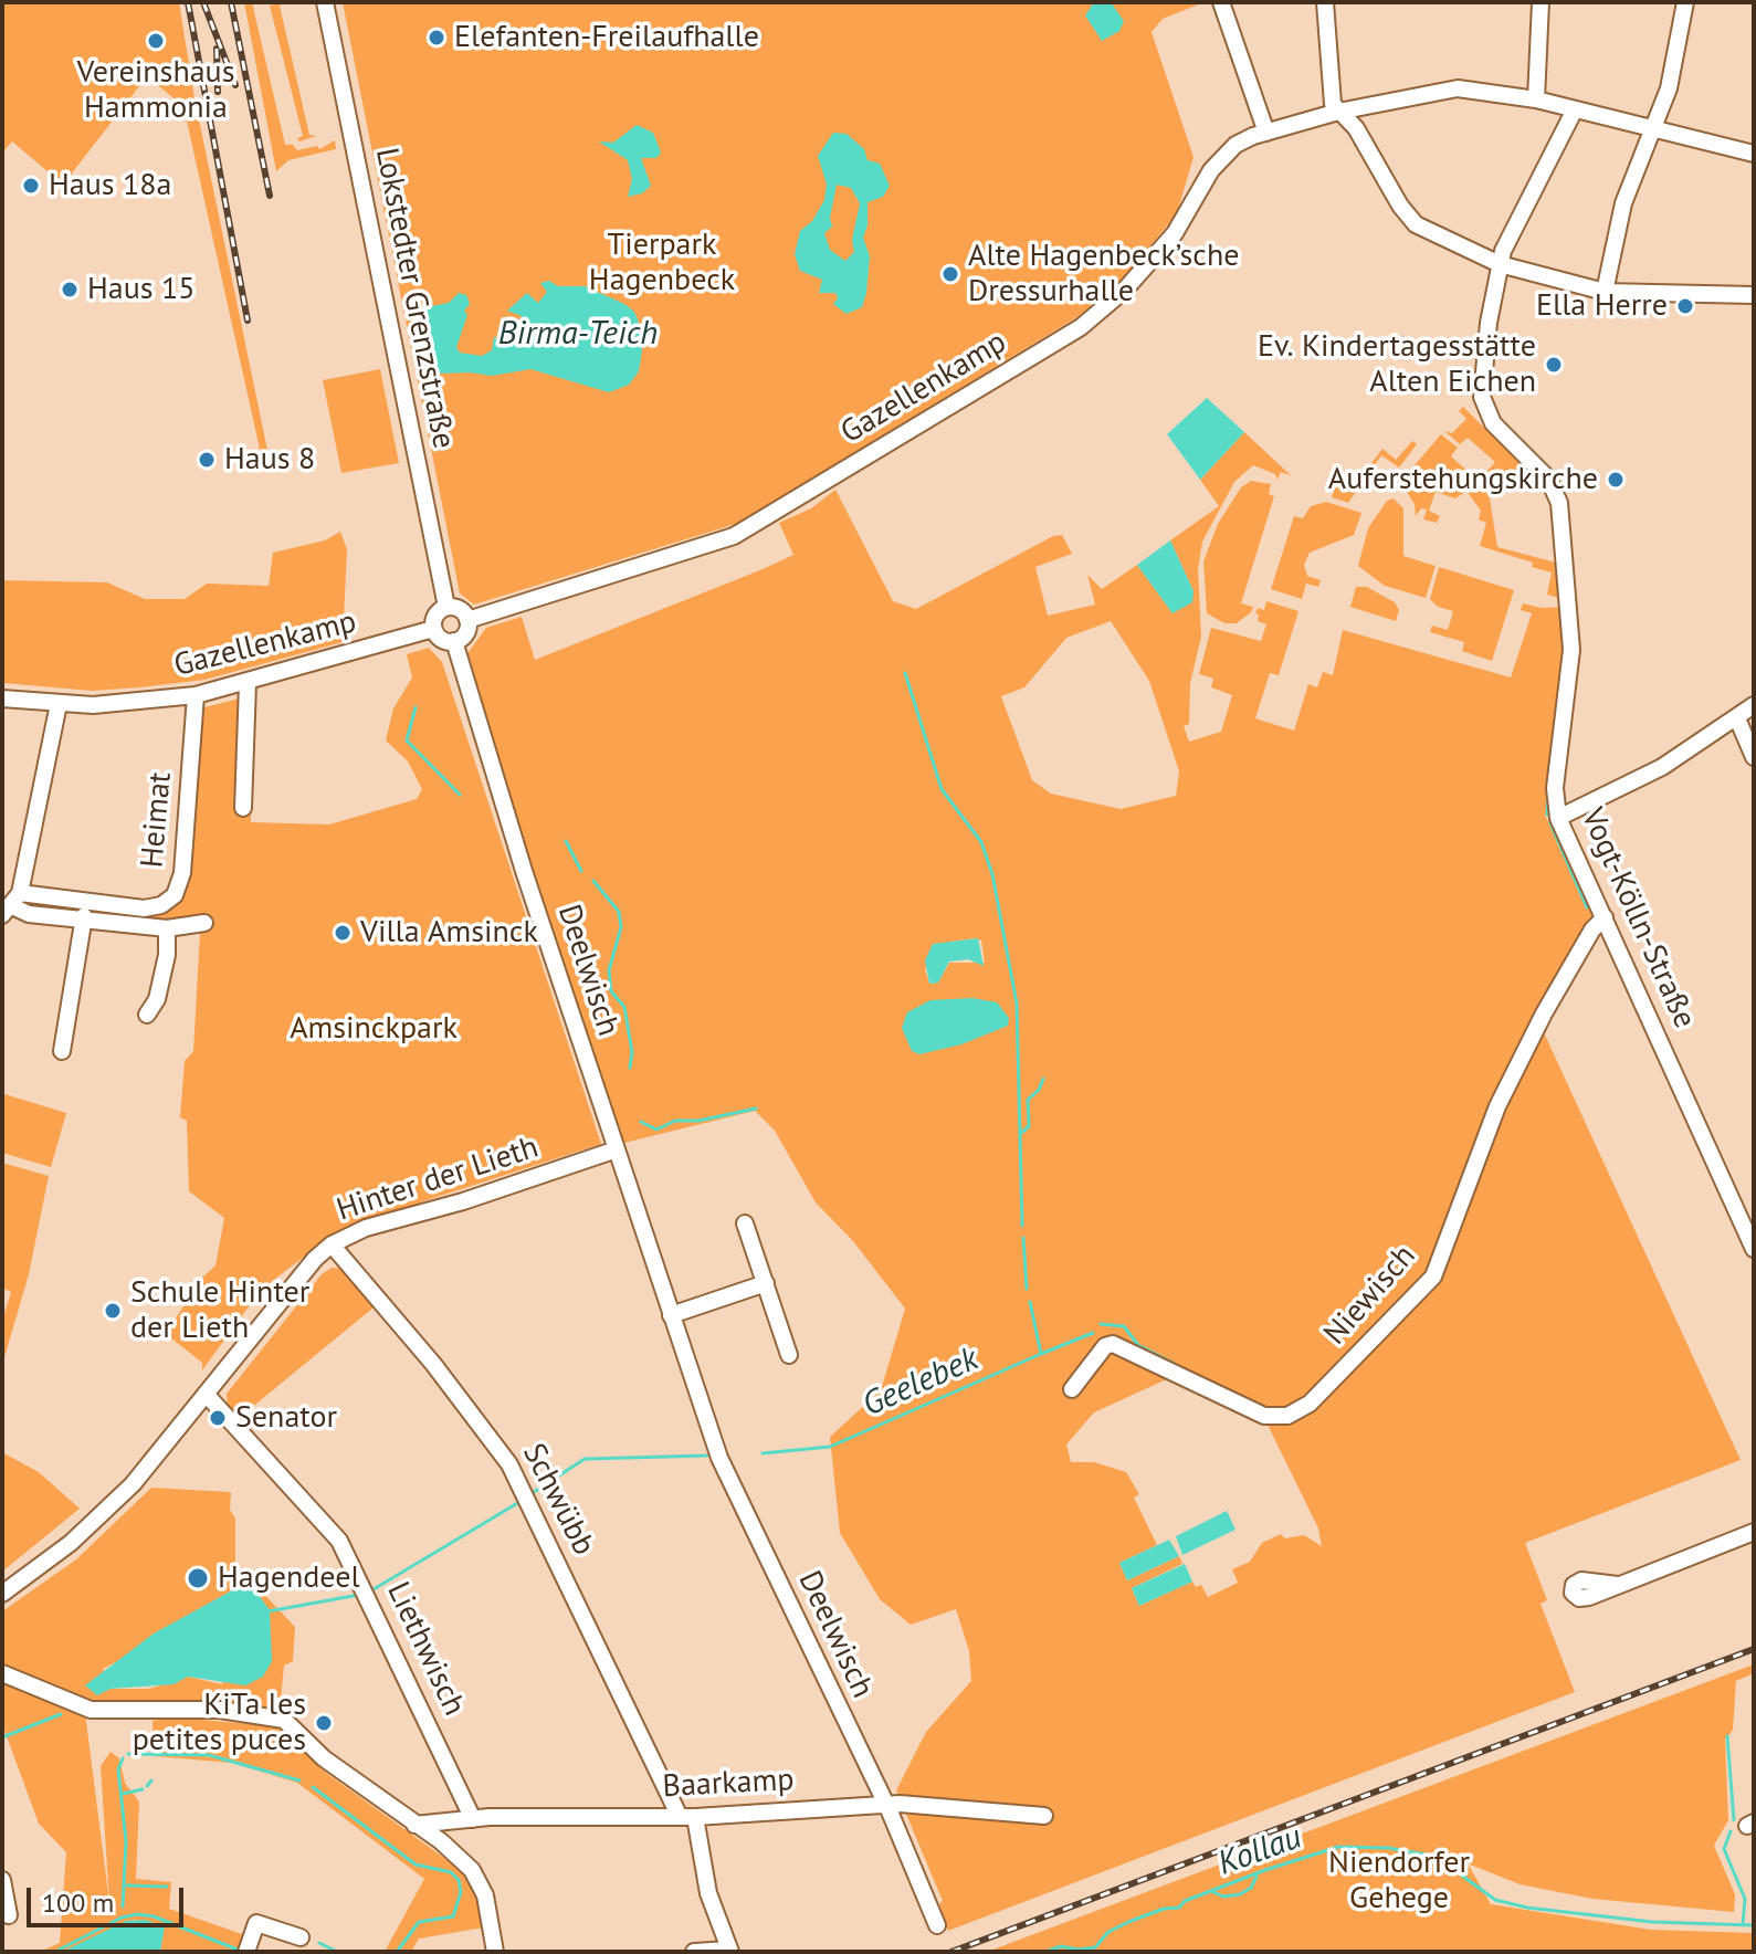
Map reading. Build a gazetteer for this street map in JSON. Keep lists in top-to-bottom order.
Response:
{
  "streets": {
    "street": [
      "Lokstedter Grenzstraße",
      "Gazellenkamp",
      "Heimat",
      "Vogt-Kölln-Straße",
      "Deelwisch",
      "Hinter der Lieth",
      "Niewisch",
      "Schwübb",
      "Liethwisch",
      "Baarkamp"
    ]
  },
  "crossings": [
    ["Lokstedter Grenzstraße", "Gazellenkamp"],
    ["Lokstedter Grenzstraße", "Deelwisch"],
    ["Gazellenkamp", "Heimat"],
    ["Gazellenkamp", "Vogt-Kölln-Straße"],
    ["Gazellenkamp", "Deelwisch"],
    ["Vogt-Kölln-Straße", "Niewisch"],
    ["Deelwisch", "Hinter der Lieth"],
    ["Deelwisch", "Baarkamp"],
    ["Hinter der Lieth", "Schwübb"],
    ["Hinter der Lieth", "Liethwisch"],
    ["Schwübb", "Baarkamp"],
    ["Liethwisch", "Baarkamp"]
  ],
  "water": ["Birma-Teich", "Geelebek", "Kollau"],
  "parks": ["Tierpark Hagenbeck", "Amsinckpark", "Niendorfer Gehege"],
  "places": [
    "Elefanten-Freilaufhalle",
    "Vereinshaus Hammonia",
    "Haus 18a",
    "Alte Hagenbeck’sche Dressurhalle",
    "Haus 15",
    "Ella Herre",
    "Ev. Kindertagesstätte Alten Eichen",
    "Haus 8",
    "Auferstehungskirche",
    "Villa Amsinck",
    "Schule Hinter der Lieth",
    "Senator",
    "Hagendeel",
    "KiTa les petites puces"
  ],
  "scale_bar": "100 m"
}
